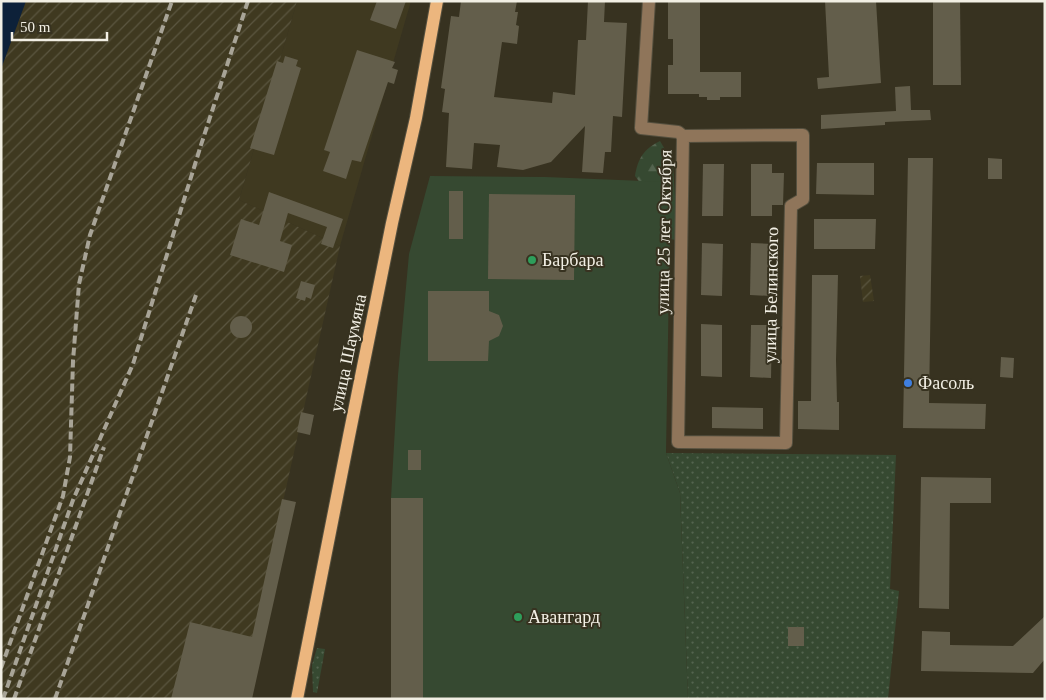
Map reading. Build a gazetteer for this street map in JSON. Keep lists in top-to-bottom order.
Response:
{
  "streets": {
    "main road": ["улица Шаумяна"],
    "street": ["улица 25 лет Октября", "улица Белинского"]
  },
  "crossings": [
    ["улица 25 лет Октября", "улица Белинского"]
  ],
  "places": ["Барбара", "Фасоль", "Авангард"],
  "scale_bar": "50 m"
}
